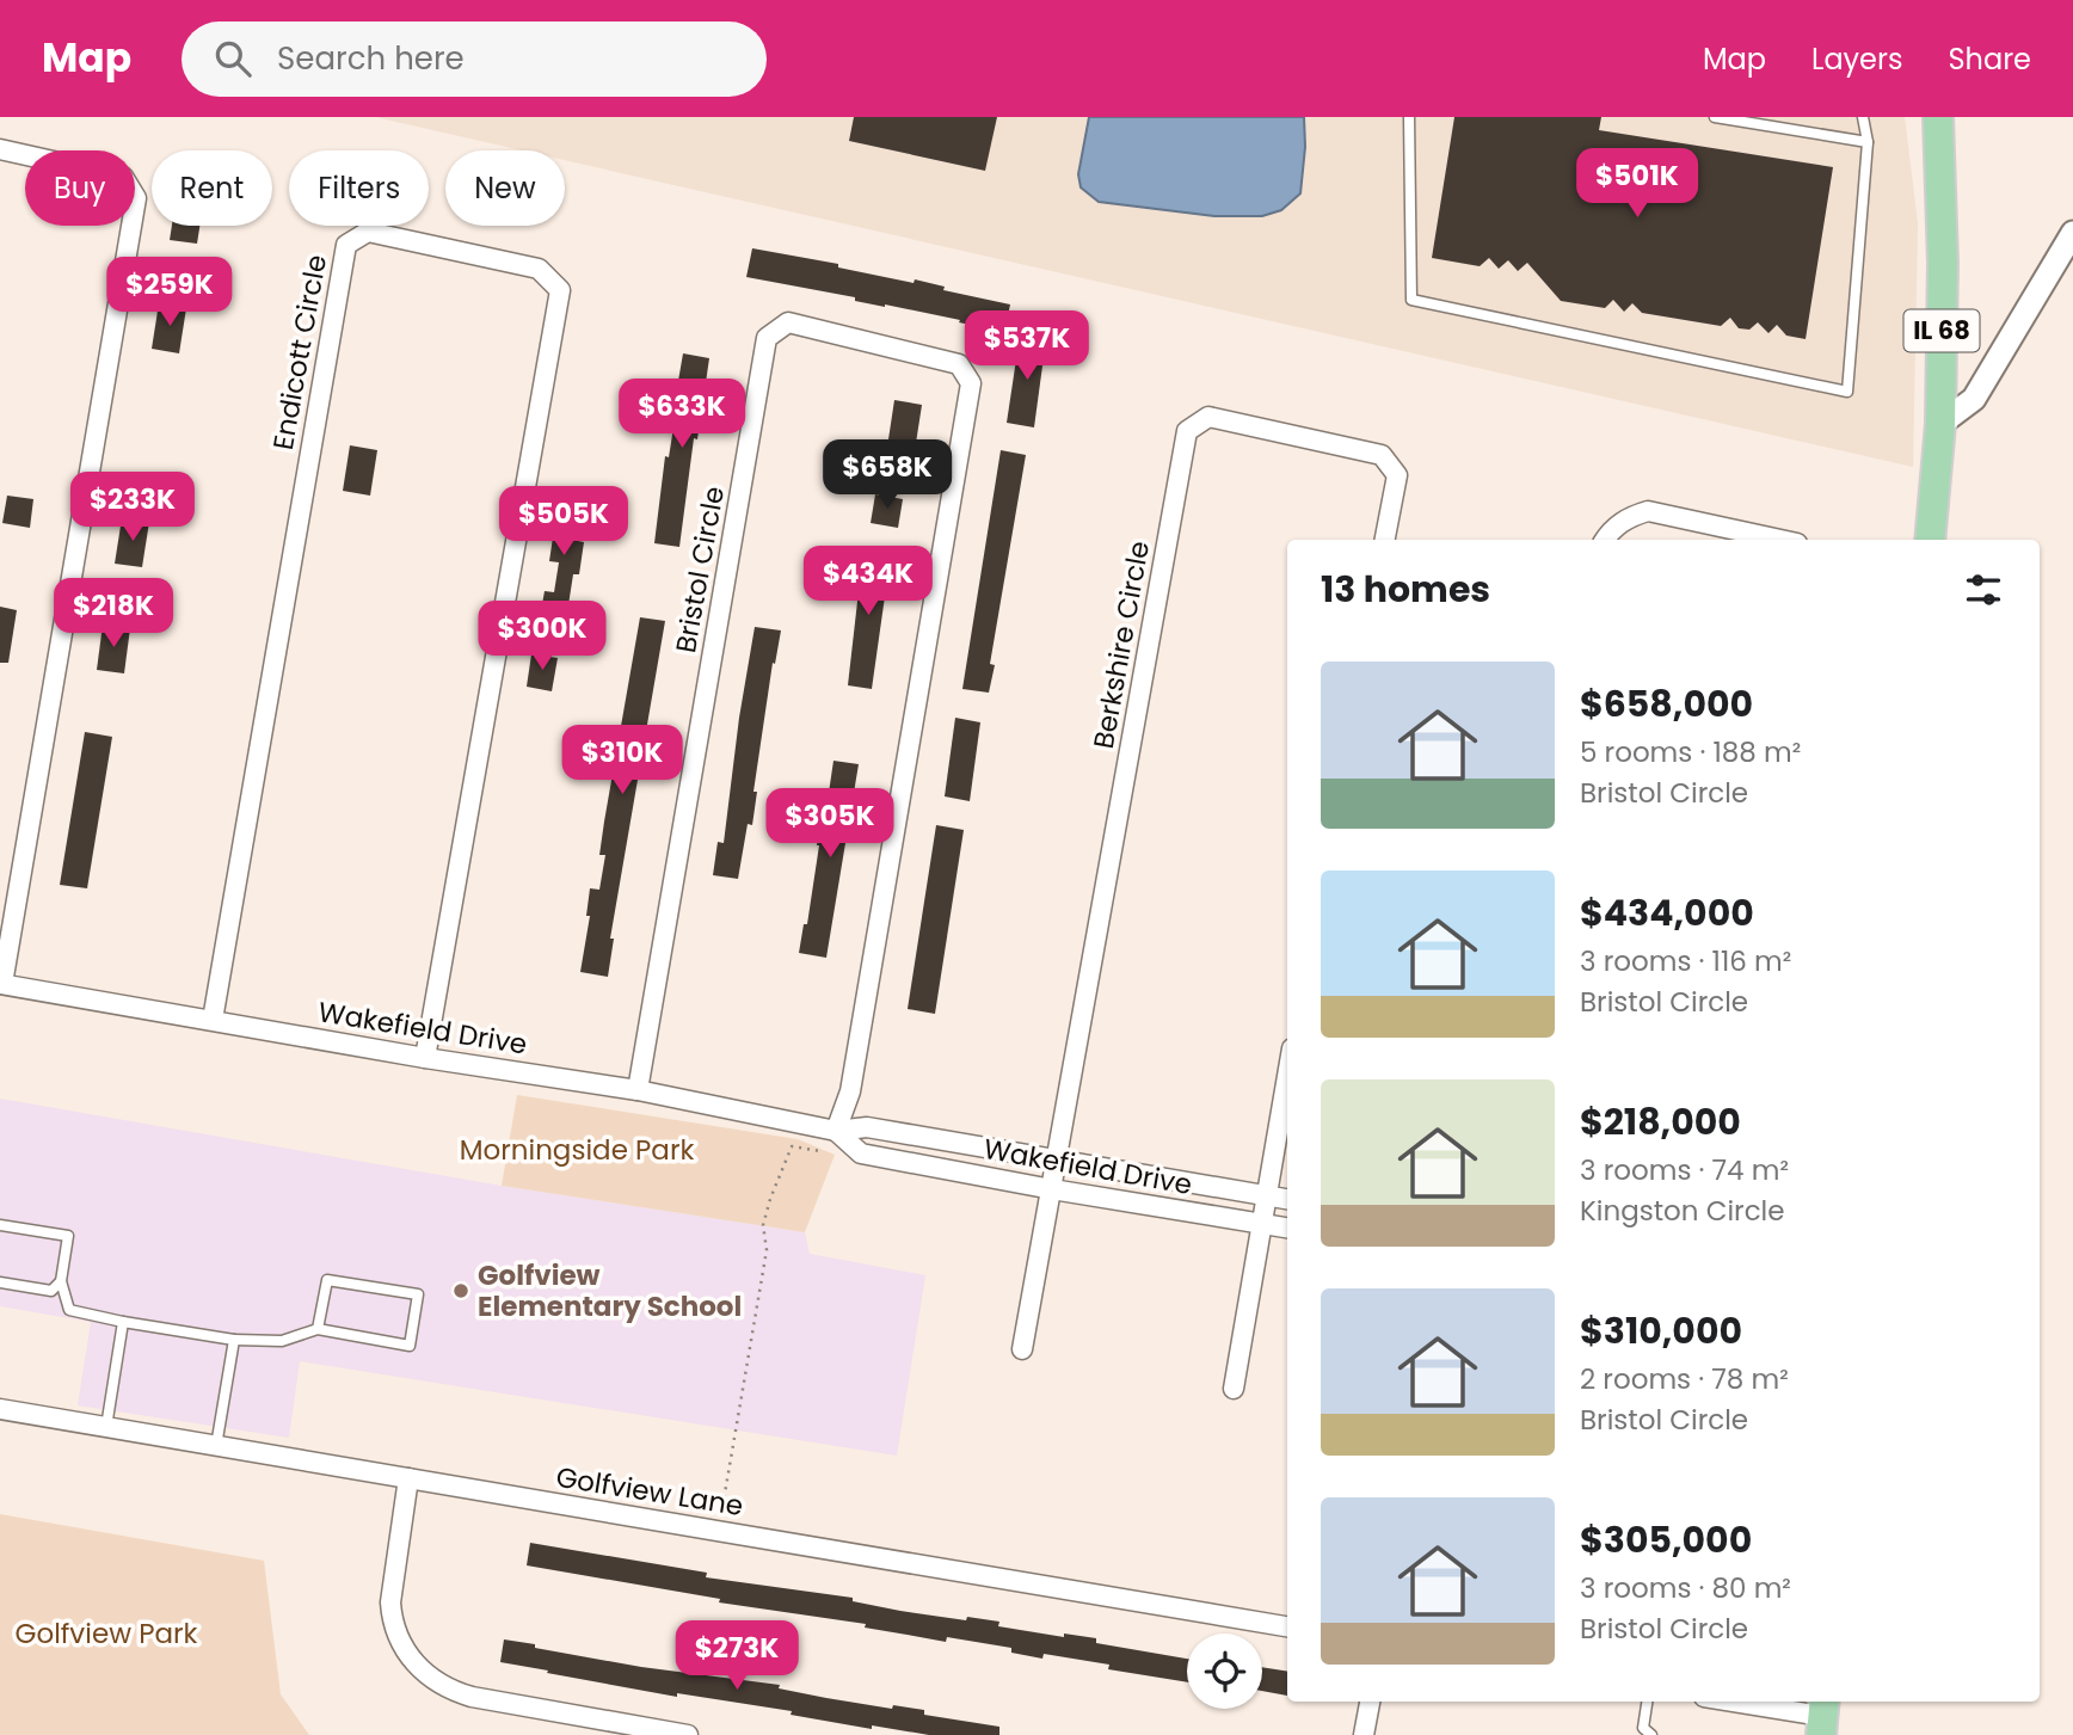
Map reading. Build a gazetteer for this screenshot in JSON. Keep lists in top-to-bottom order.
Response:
{
  "streets": {
    "main road": ["IL 68"],
    "street": [
      "Endicott Circle",
      "Bristol Circle",
      "Berkshire Circle",
      "Wakefield Drive",
      "Golfview Lane"
    ]
  },
  "crossings": [
    ["Endicott Circle", "Wakefield Drive"],
    ["Bristol Circle", "Wakefield Drive"],
    ["Berkshire Circle", "Wakefield Drive"]
  ],
  "parks": ["Morningside Park", "Golfview Park"],
  "places": ["Golfview Elementary School"],
  "page": {
    "header": "Map",
    "search": "Search here",
    "nav": ["Map", "Layers", "Share"],
    "price": [
      "$501K",
      "$259K",
      "$537K",
      "$633K",
      "$658K",
      "$233K",
      "$505K",
      "$434K",
      "$218K",
      "$300K",
      "$310K",
      "$305K",
      "$273K"
    ],
    "chip": [
      "Buy",
      "Rent",
      "Filters",
      "New"
    ],
    "heading": "13 homes",
    "list": [
      {
        "name": "$658,000",
        "note": "5 rooms · 188 m² · Bristol Circle"
      },
      {
        "name": "$434,000",
        "note": "3 rooms · 116 m² · Bristol Circle"
      },
      {
        "name": "$218,000",
        "note": "3 rooms · 74 m² · Kingston Circle"
      },
      {
        "name": "$310,000",
        "note": "2 rooms · 78 m² · Bristol Circle"
      },
      {
        "name": "$305,000",
        "note": "3 rooms · 80 m² · Bristol Circle"
      }
    ]
  }
}
